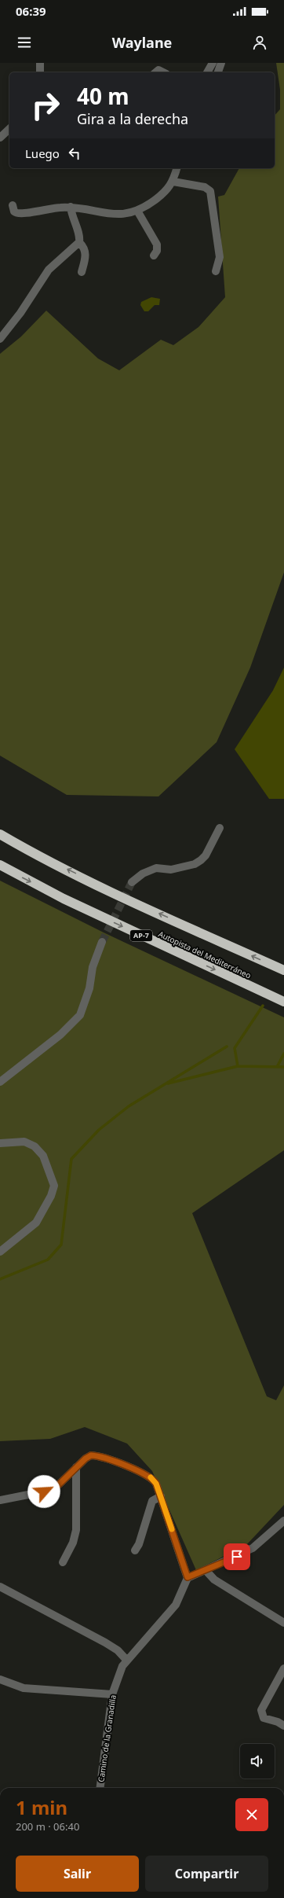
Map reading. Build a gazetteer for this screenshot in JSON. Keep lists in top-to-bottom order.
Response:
{
  "streets": {
    "highway": ["AP-7", "Autopista del Mediterráneo"],
    "street": ["Camino de la Granadilla"]
  },
  "page": {
    "status": "06:39",
    "header": "Waylane",
    "turn": ["40 m", "Gira a la derecha"],
    "then": "Luego",
    "heading": ["1 min", "200 m · 06:40"],
    "buttons": ["Salir", "Compartir"]
  }
}
